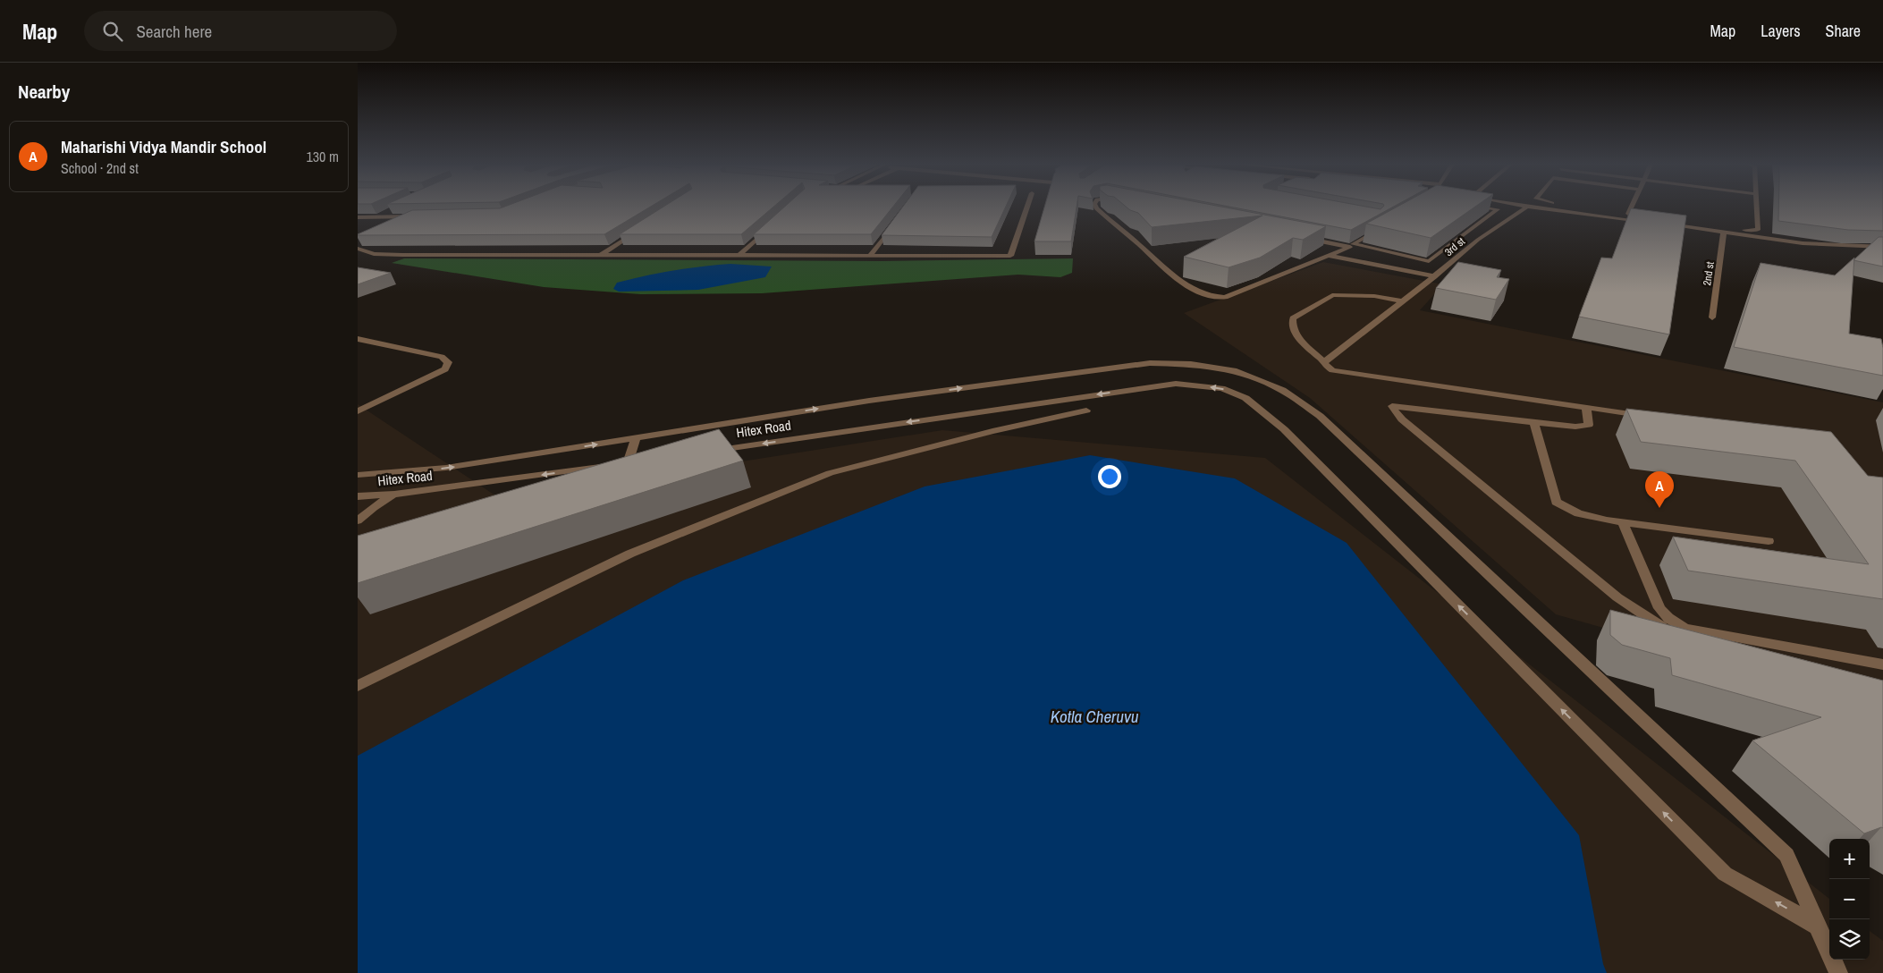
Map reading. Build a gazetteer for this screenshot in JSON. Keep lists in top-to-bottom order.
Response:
{
  "streets": {
    "street": ["3rd st", "2nd st", "Hitex Road"]
  },
  "one_way": ["Hitex Road"],
  "water": ["Kotla Cheruvu"],
  "page": {
    "header": "Map",
    "search": "Search here",
    "nav": ["Map", "Layers", "Share"],
    "heading": "Nearby",
    "list": [
      {
        "mark": "A",
        "name": "Maharishi Vidya Mandir School",
        "note": "School · 2nd st",
        "value": "130 m"
      }
    ],
    "pins": "A",
    "map_buttons": ["+", "−"]
  }
}
